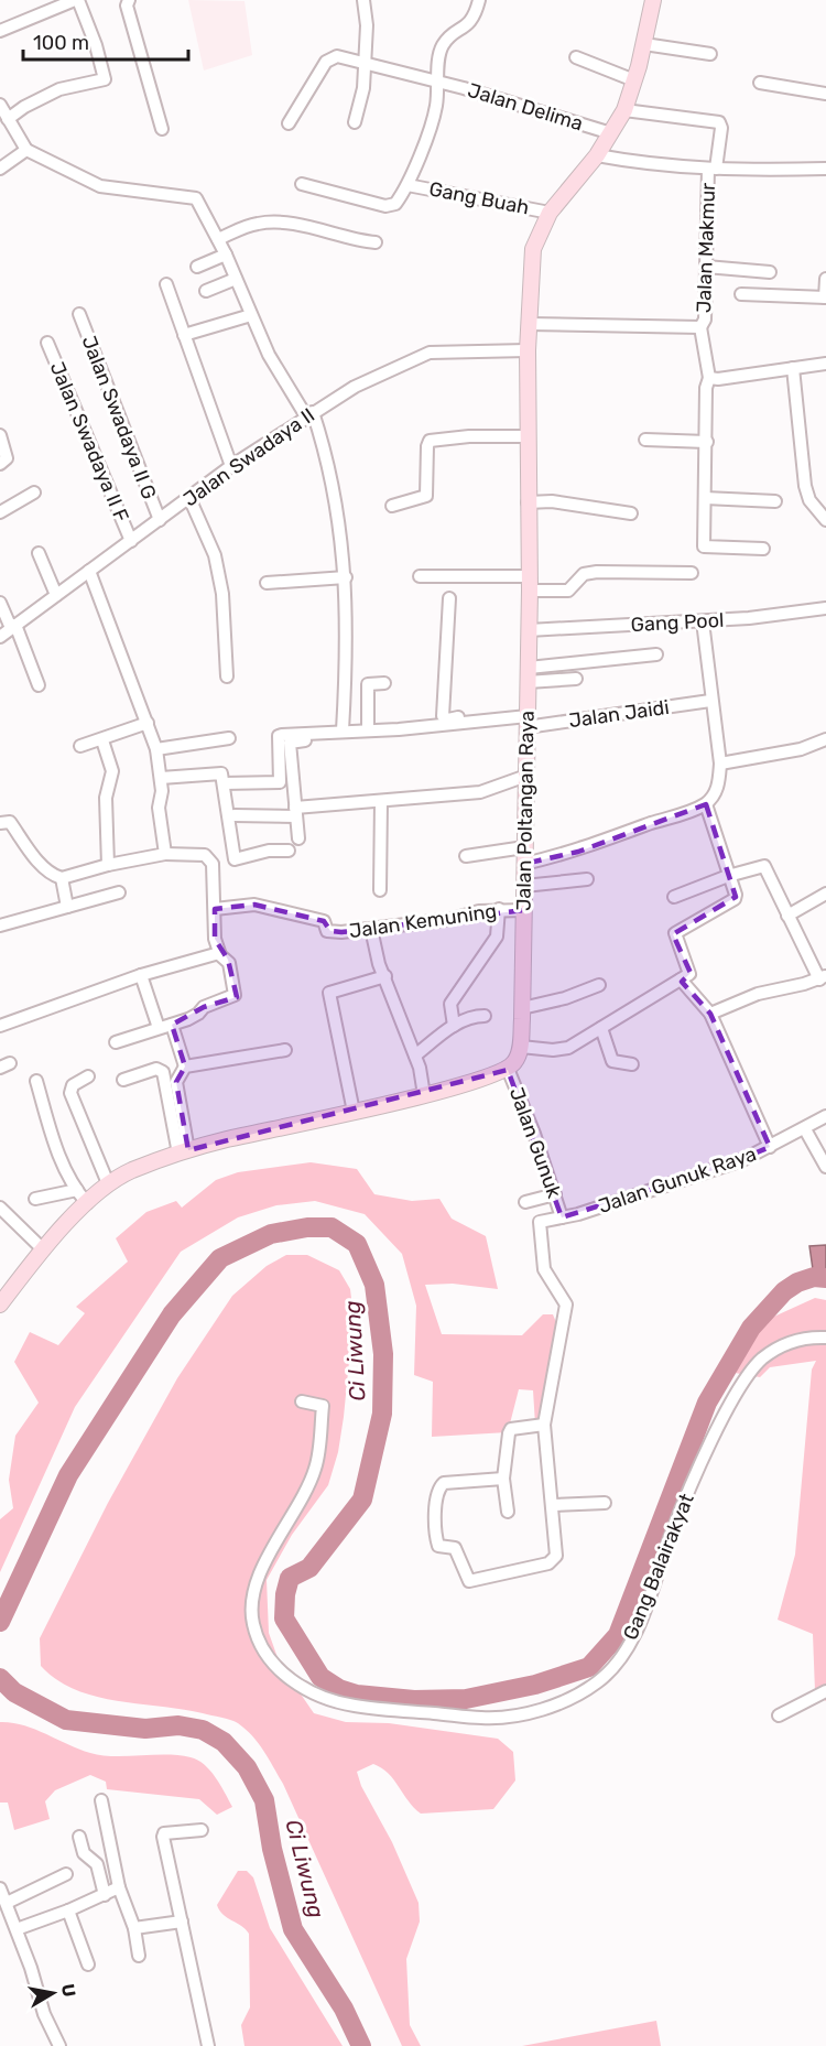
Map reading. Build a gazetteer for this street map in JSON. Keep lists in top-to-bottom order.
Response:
{
  "streets": {
    "street": [
      "Jalan Delima",
      "Gang Buah",
      "Jalan Makmur",
      "Jalan Swadaya II G",
      "Jalan Swadaya II F",
      "Jalan Swadaya II",
      "Gang Pool",
      "Jalan Jaidi",
      "Jalan Poltangan Raya",
      "Jalan Kemuning",
      "Jalan Gunuk",
      "Jalan Gunuk Raya",
      "Gang Balairakyat"
    ]
  },
  "crossings": [
    ["Jalan Delima", "Gang Buah"],
    ["Jalan Delima", "Jalan Poltangan Raya"],
    ["Gang Buah", "Jalan Poltangan Raya"],
    ["Jalan Makmur", "Jalan Poltangan Raya"],
    ["Jalan Swadaya II G", "Jalan Swadaya II"],
    ["Jalan Swadaya II F", "Jalan Swadaya II"],
    ["Jalan Swadaya II", "Jalan Poltangan Raya"],
    ["Gang Pool", "Jalan Poltangan Raya"],
    ["Jalan Jaidi", "Jalan Poltangan Raya"],
    ["Jalan Poltangan Raya", "Jalan Kemuning"],
    ["Jalan Poltangan Raya", "Jalan Gunuk"],
    ["Jalan Gunuk", "Jalan Gunuk Raya"]
  ],
  "water": ["Ci Liwung"],
  "scale_bar": "100 m",
  "north": "right"
}
